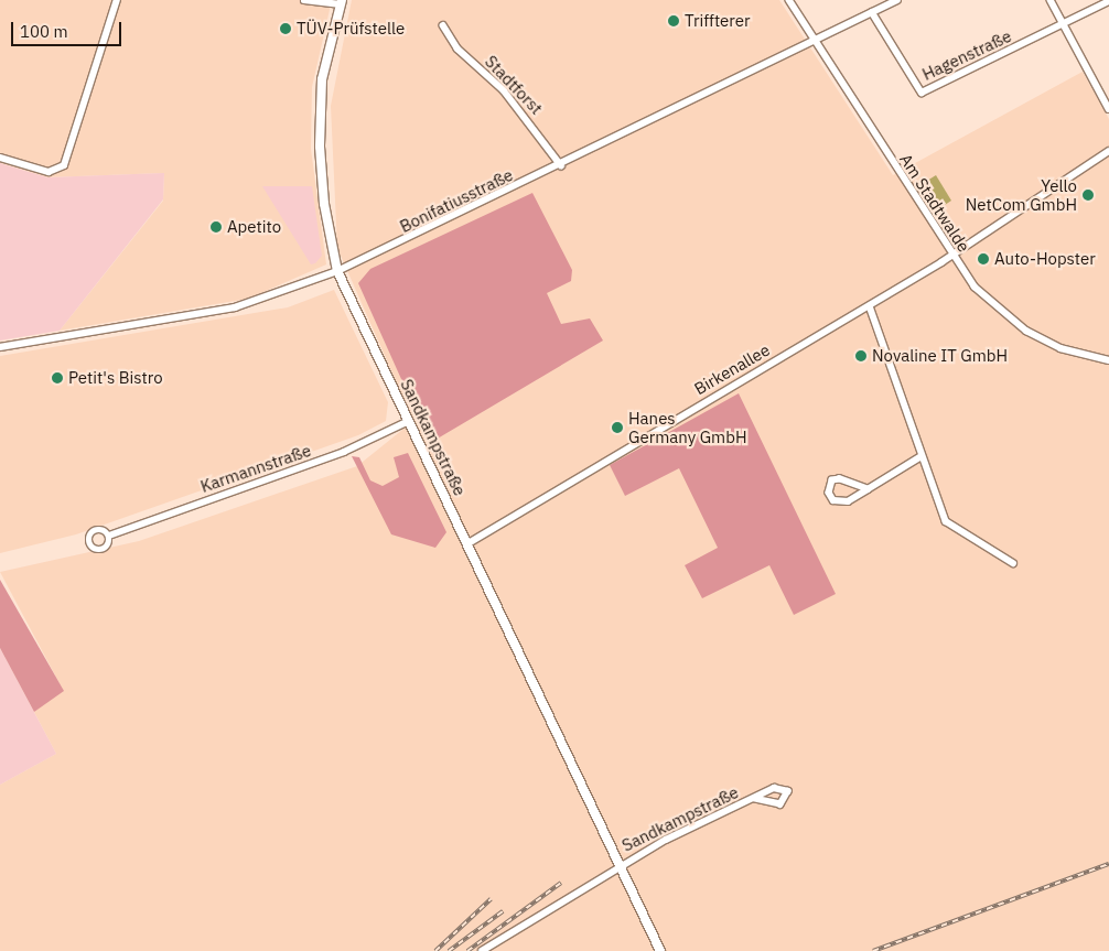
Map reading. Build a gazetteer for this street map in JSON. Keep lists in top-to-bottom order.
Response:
{
  "streets": {
    "street": [
      "Hagenstraße",
      "Stadtforst",
      "Bonifatiusstraße",
      "Am Stadtwalde",
      "Birkenallee",
      "Sandkampstraße",
      "Karmannstraße"
    ]
  },
  "crossings": [
    ["Hagenstraße", "Bonifatiusstraße"],
    ["Stadtforst", "Bonifatiusstraße"],
    ["Bonifatiusstraße", "Am Stadtwalde"],
    ["Bonifatiusstraße", "Sandkampstraße"],
    ["Am Stadtwalde", "Birkenallee"],
    ["Birkenallee", "Sandkampstraße"],
    ["Sandkampstraße", "Karmannstraße"]
  ],
  "places": [
    "Triffterer",
    "TÜV-Prüfstelle",
    "Yello NetCom GmbH",
    "Apetito",
    "Auto-Hopster",
    "Novaline IT GmbH",
    "Petit's Bistro",
    "Hanes Germany GmbH"
  ],
  "scale_bar": "100 m"
}
